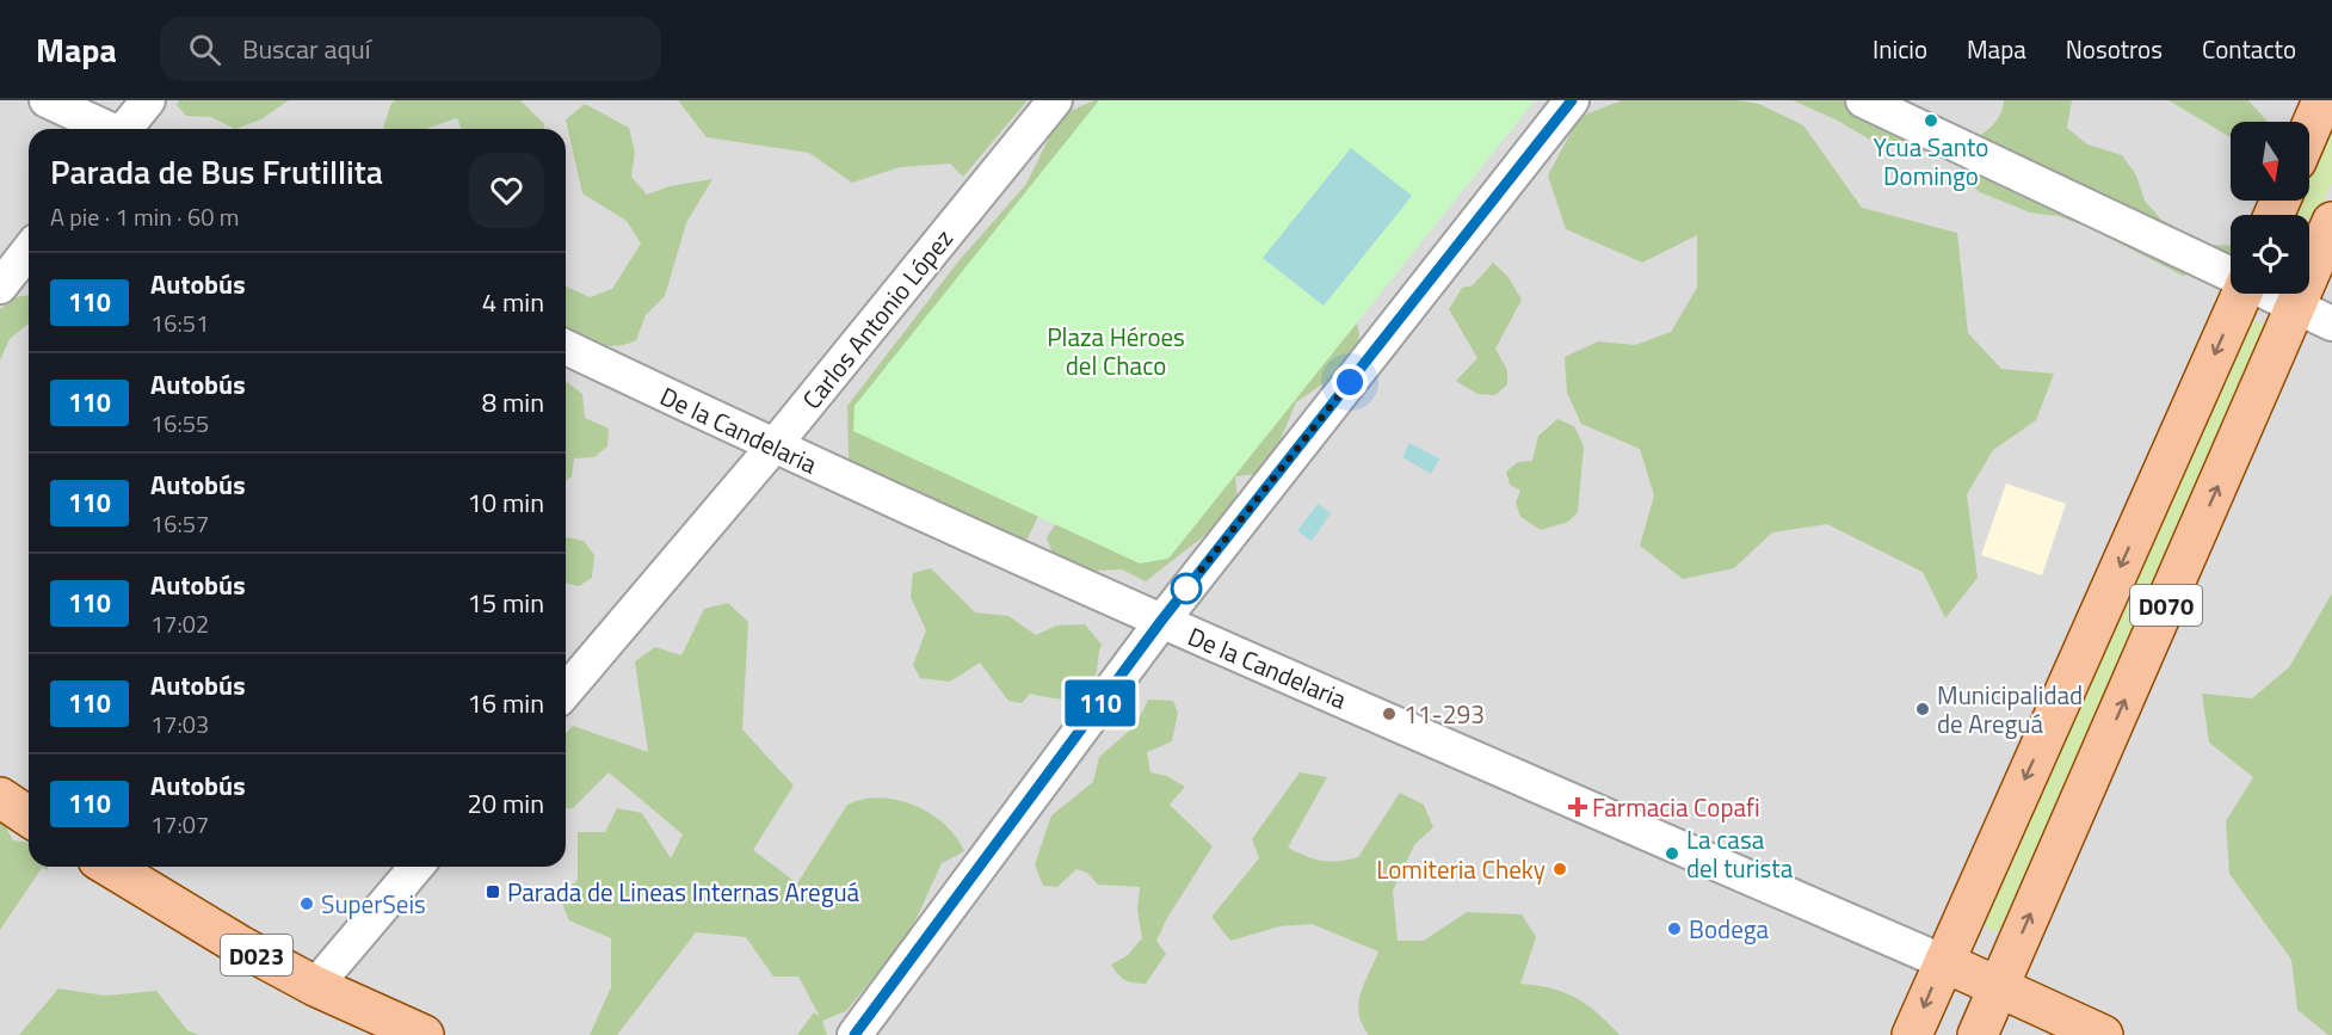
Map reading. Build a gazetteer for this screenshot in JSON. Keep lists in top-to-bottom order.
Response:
{
  "streets": {
    "main road": ["D070", "D023"],
    "street": ["Carlos Antonio López", "De la Candelaria"]
  },
  "crossings": [
    ["Carlos Antonio López", "De la Candelaria"],
    ["De la Candelaria", "D070"]
  ],
  "parks": ["Plaza Héroes del Chaco"],
  "places": {
    "other": [
      "Ycua Santo Domingo",
      "Municipalidad de Areguá",
      "11-293",
      "La casa del turista",
      "Lomiteria Cheky",
      "SuperSeis",
      "Bodega"
    ],
    "health": ["Farmacia Copafi"],
    "transit": ["Parada de Lineas Internas Areguá"]
  },
  "lines": ["bus line 110"],
  "north": "bottom",
  "page": {
    "header": "Mapa",
    "search": "Buscar aquí",
    "nav": [
      "Inicio",
      "Mapa",
      "Nosotros",
      "Contacto"
    ],
    "on_map": "110",
    "heading": ["Parada de Bus Frutillita", "A pie · 1 min · 60 m"],
    "list": [
      {
        "mark": "110",
        "name": "Autobús",
        "note": "16:51",
        "value": "4 min"
      },
      {
        "mark": "110",
        "name": "Autobús",
        "note": "16:55",
        "value": "8 min"
      },
      {
        "mark": "110",
        "name": "Autobús",
        "note": "16:57",
        "value": "10 min"
      },
      {
        "mark": "110",
        "name": "Autobús",
        "note": "17:02",
        "value": "15 min"
      },
      {
        "mark": "110",
        "name": "Autobús",
        "note": "17:03",
        "value": "16 min"
      },
      {
        "mark": "110",
        "name": "Autobús",
        "note": "17:07",
        "value": "20 min"
      }
    ]
  }
}
